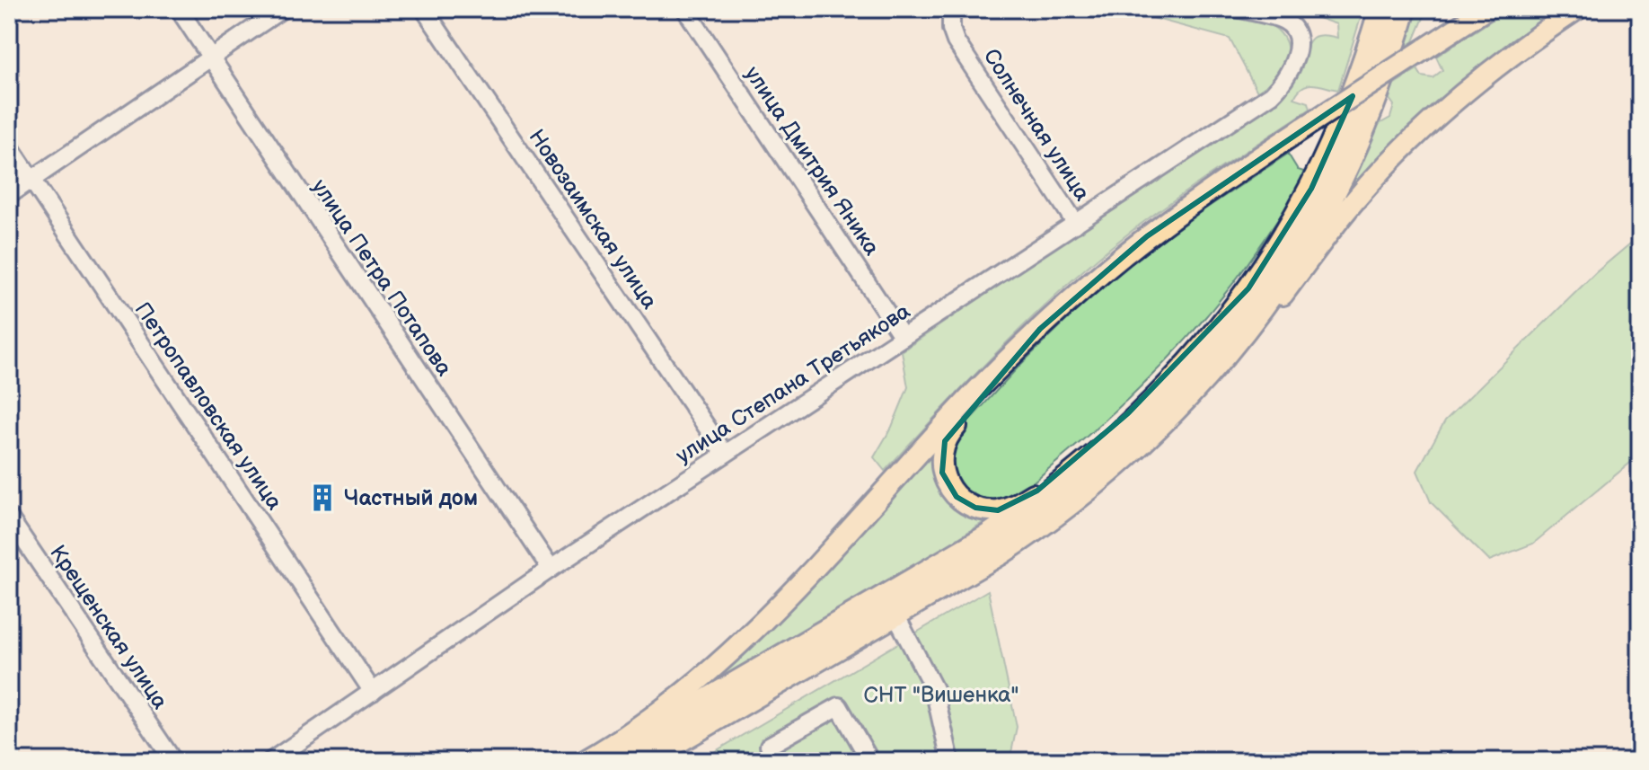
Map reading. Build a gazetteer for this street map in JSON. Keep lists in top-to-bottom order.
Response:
{
  "streets": {
    "street": [
      "Солнечная улица",
      "улица Дмитрия Яника",
      "Новозаимская улица",
      "улица Петра Потапова",
      "улица Степана Третьякова",
      "Петропавловская улица",
      "Крещенская улица"
    ]
  },
  "crossings": [
    ["Солнечная улица", "улица Степана Третьякова"],
    ["улица Дмитрия Яника", "улица Степана Третьякова"],
    ["Новозаимская улица", "улица Степана Третьякова"],
    ["улица Петра Потапова", "улица Степана Третьякова"],
    ["улица Степана Третьякова", "Петропавловская улица"]
  ],
  "parks": ["СНТ \"Вишенка\""],
  "places": {
    "building": ["Частный дом"]
  }
}
